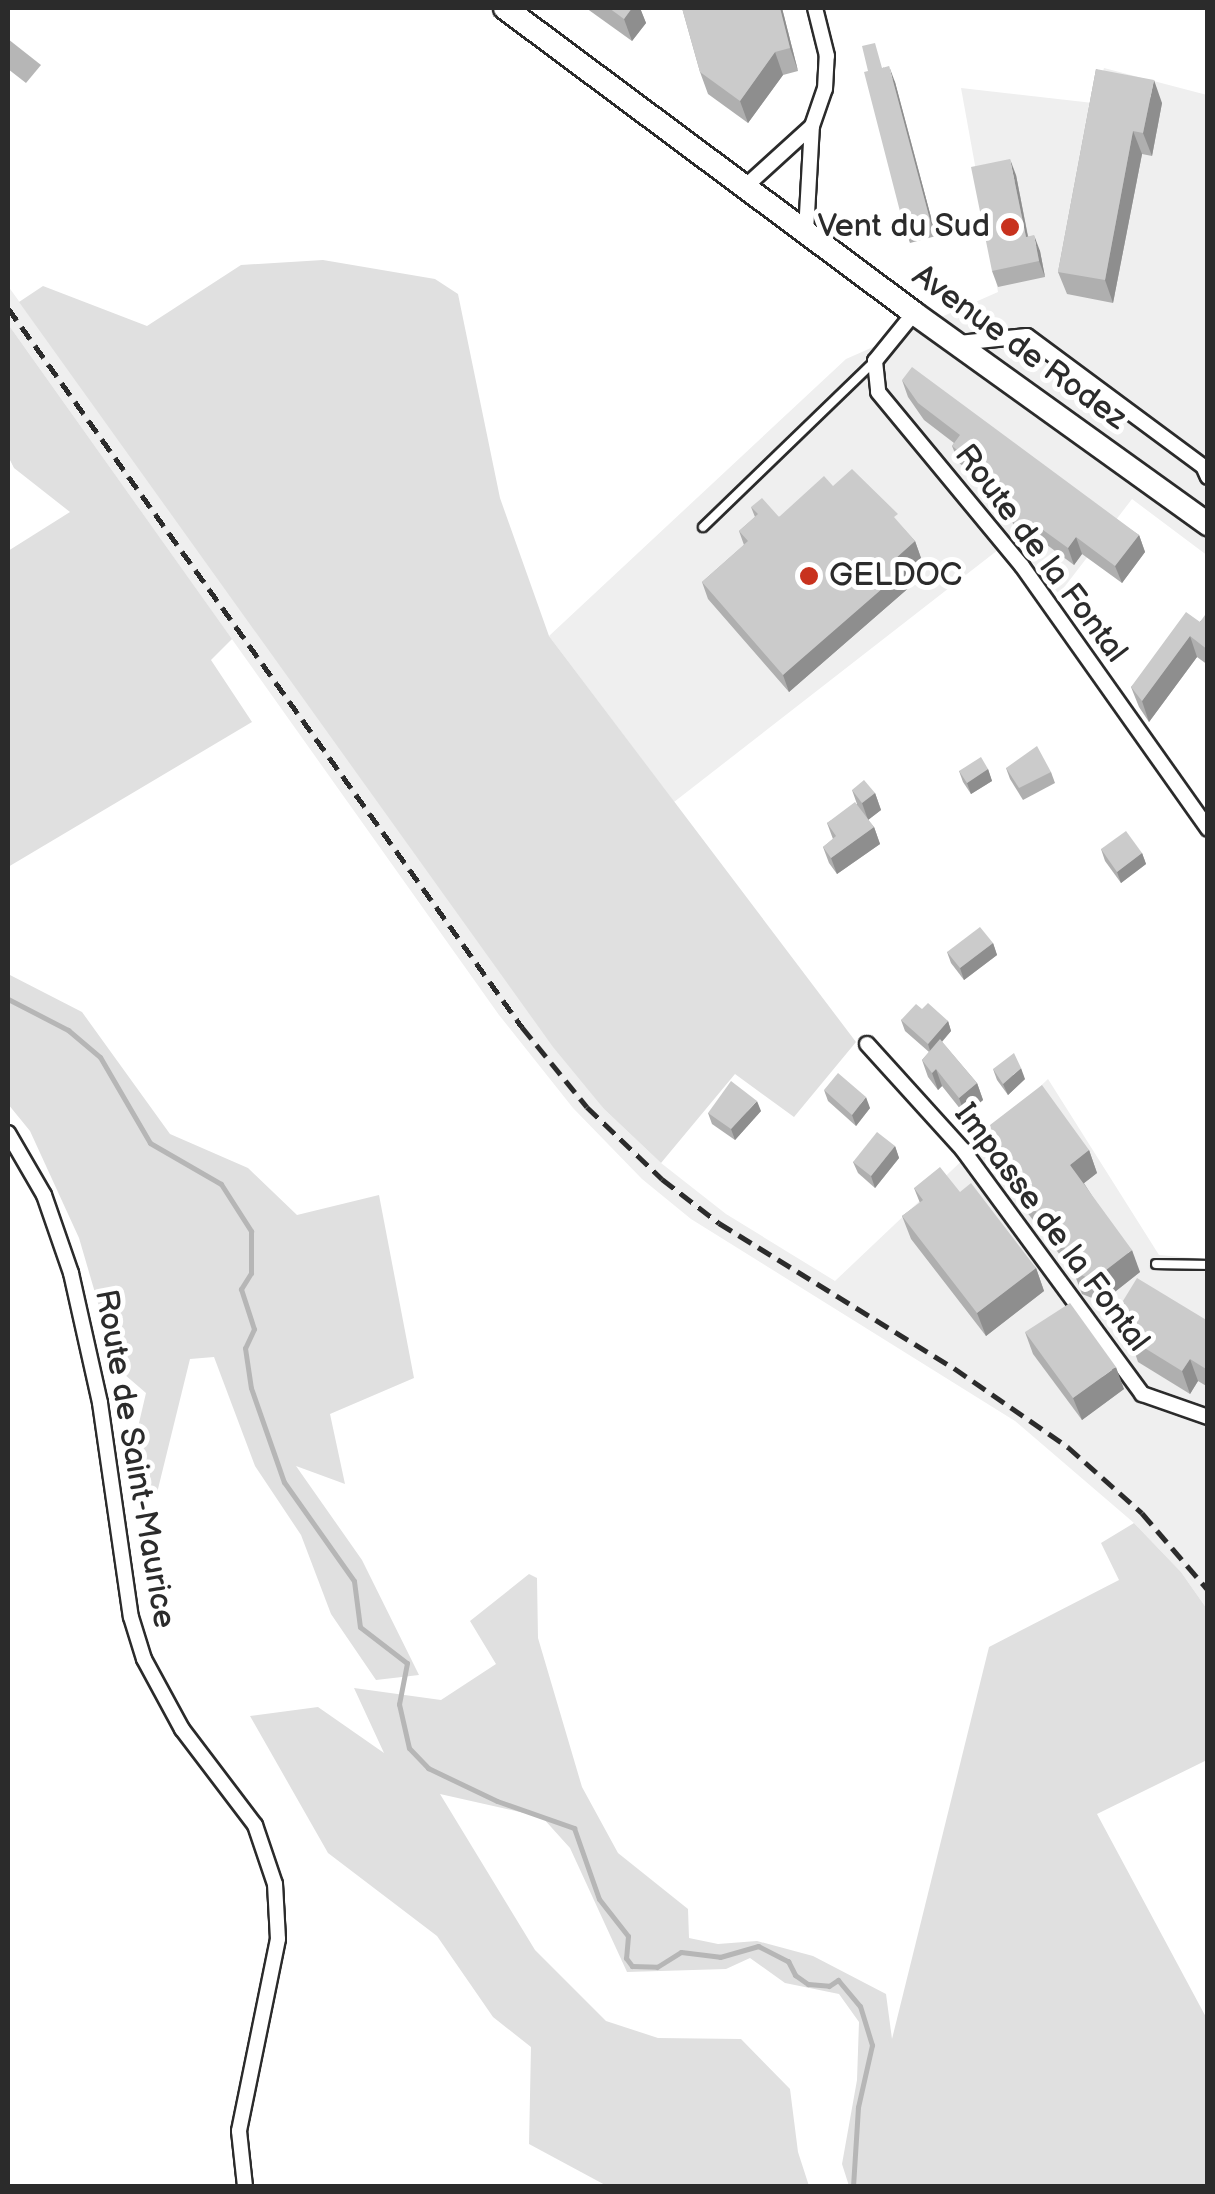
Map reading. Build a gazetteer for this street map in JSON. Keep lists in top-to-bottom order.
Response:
{
  "streets": {
    "main road": ["Avenue de Rodez"],
    "street": ["Route de la Fontal", "Impasse de la Fontal", "Route de Saint-Maurice"]
  },
  "places": ["Vent du Sud", "GELDOC"]
}
